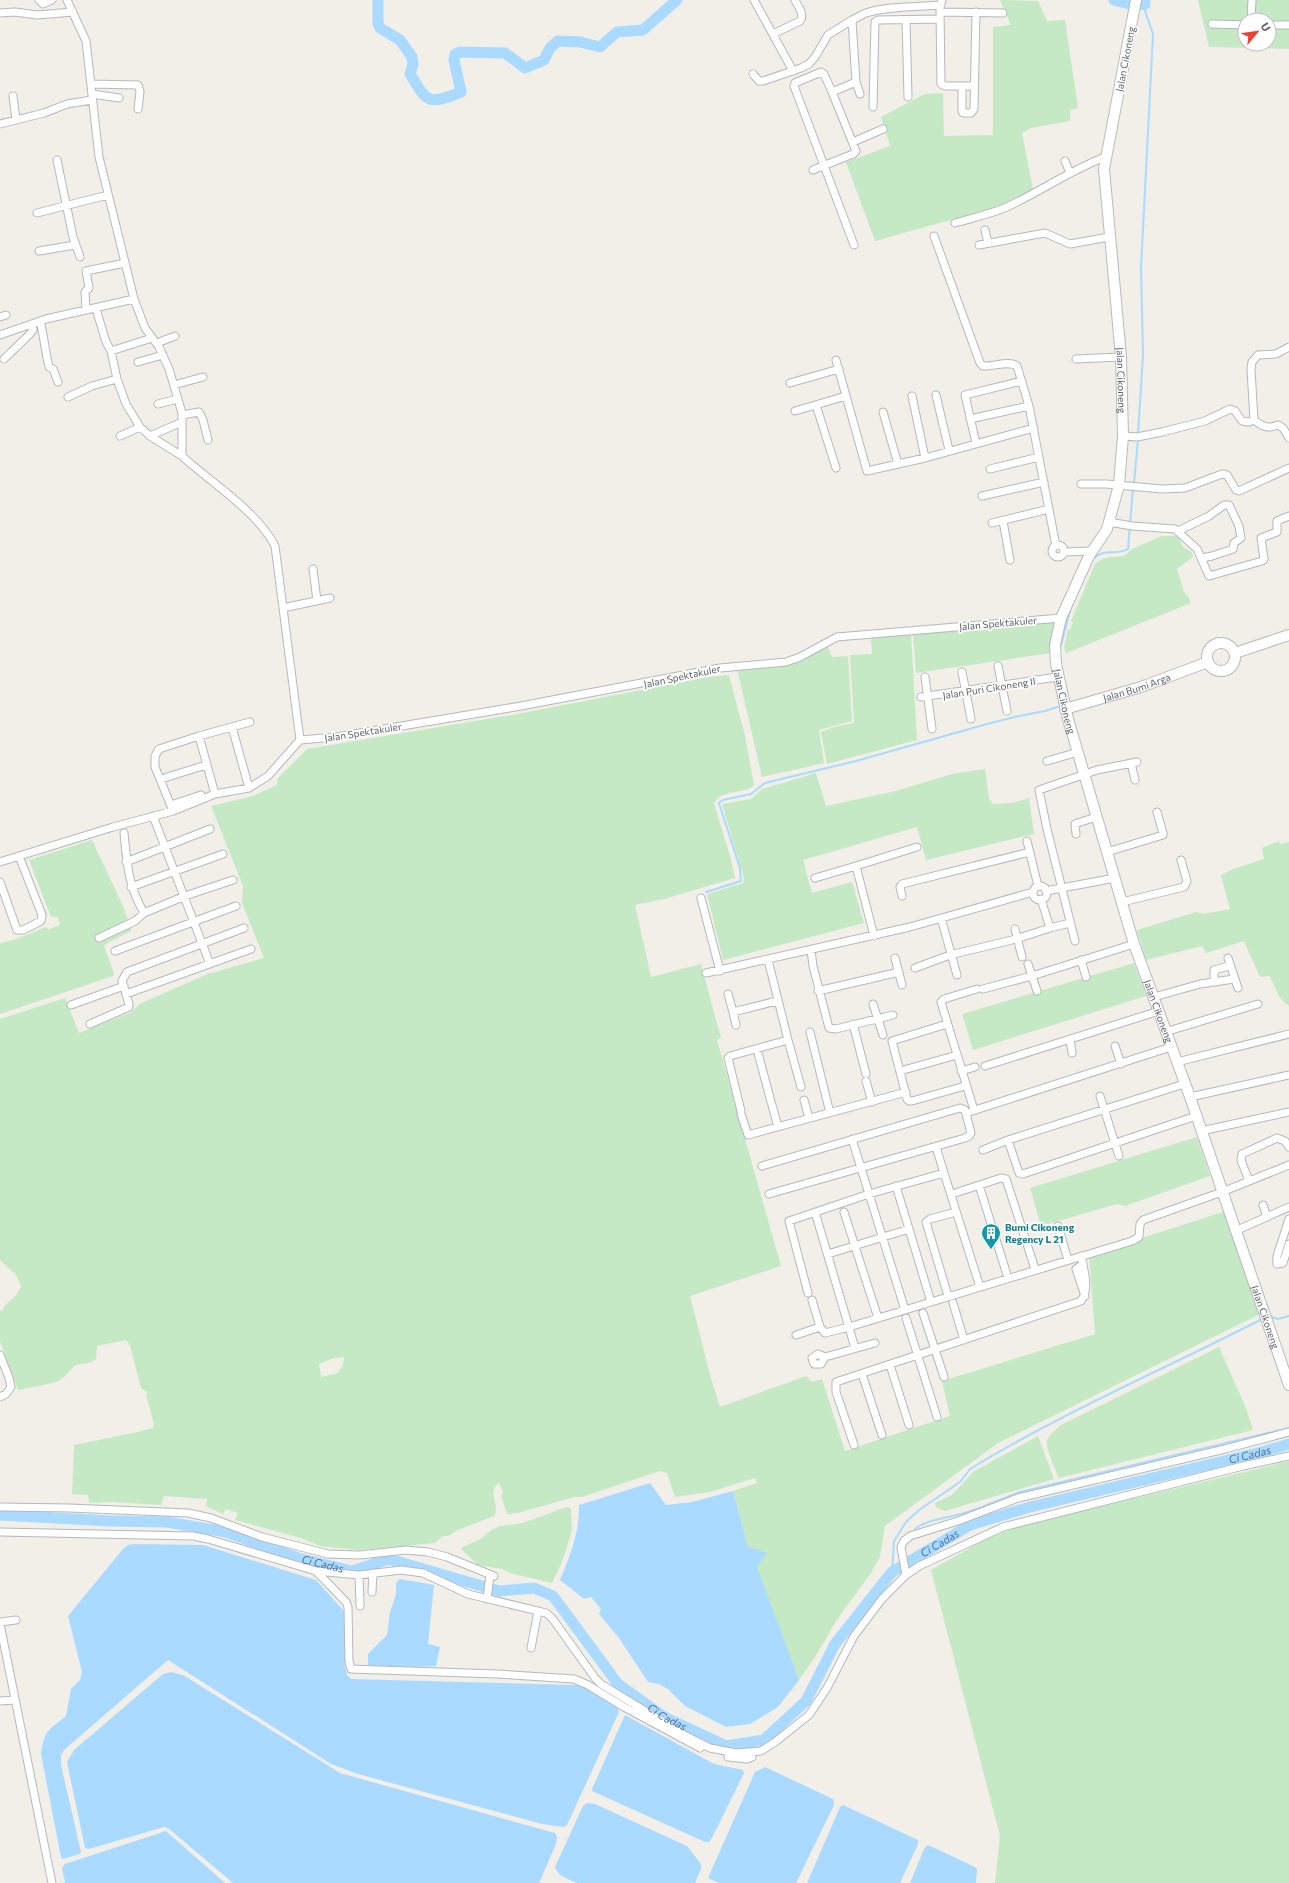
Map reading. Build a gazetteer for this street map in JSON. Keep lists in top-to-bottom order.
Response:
{
  "streets": {
    "street": [
      "Jalan Cikoneng",
      "Jalan Spektakuler",
      "Jalan Bumi Arga",
      "Jalan Puri Cikoneng II"
    ]
  },
  "crossings": [
    ["Jalan Cikoneng", "Jalan Spektakuler"],
    ["Jalan Cikoneng", "Jalan Bumi Arga"],
    ["Jalan Cikoneng", "Jalan Puri Cikoneng II"]
  ],
  "water": ["Ci Cadas"],
  "places": {
    "building": ["Bumi Cikoneng Regency L 21"]
  },
  "north": "top right"
}
